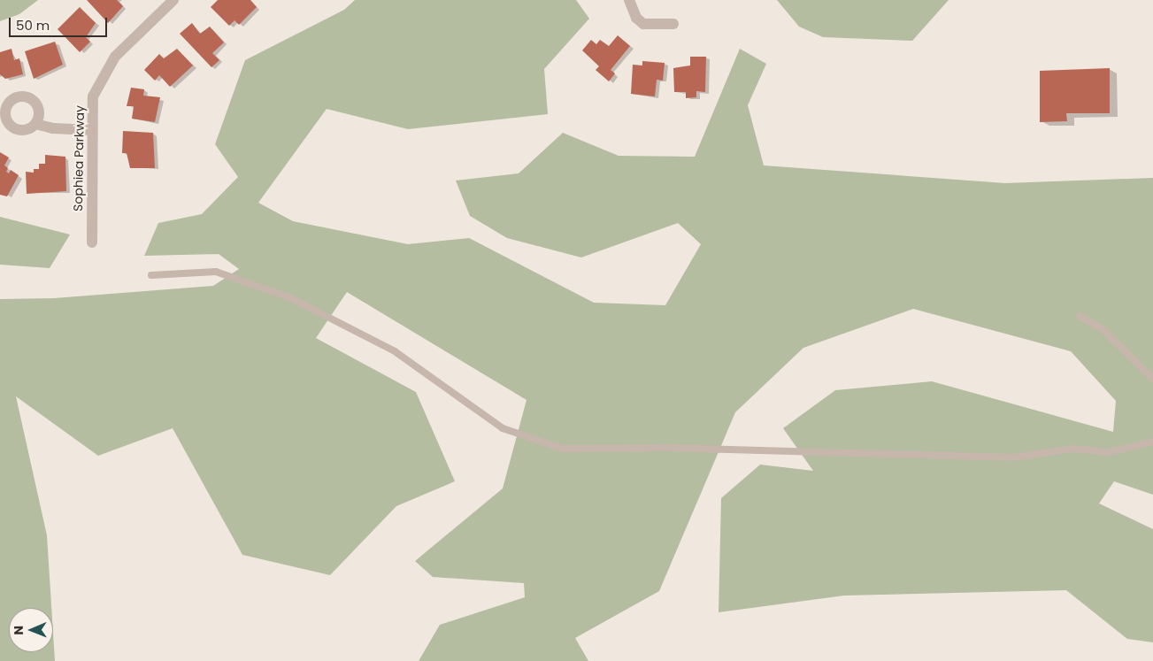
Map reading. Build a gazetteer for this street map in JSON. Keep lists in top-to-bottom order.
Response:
{
  "streets": {
    "street": ["Sophiea Parkway"]
  },
  "scale_bar": "50 m",
  "north": "left"
}
